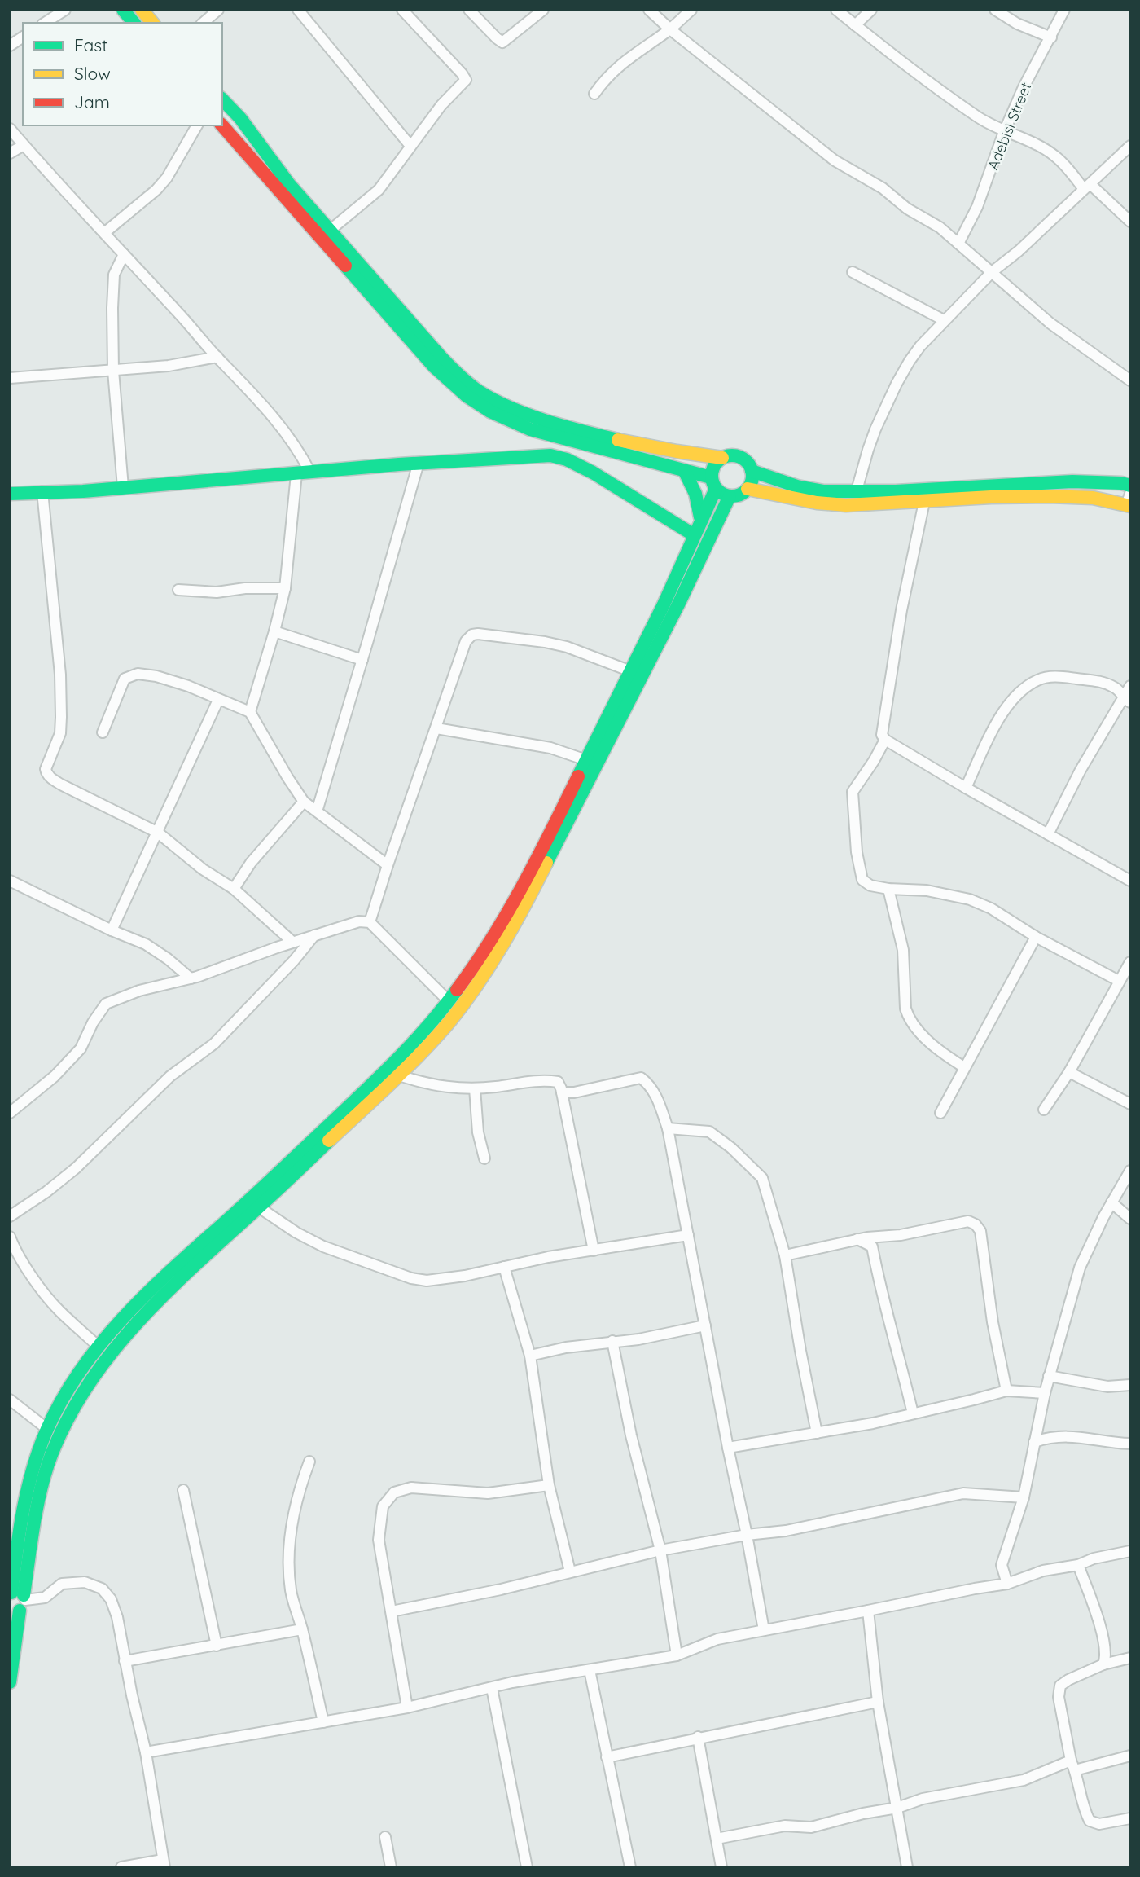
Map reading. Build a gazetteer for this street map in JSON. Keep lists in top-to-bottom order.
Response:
{
  "streets": {
    "street": ["Adebisi Street"]
  },
  "legend": ["Fast", "Slow", "Jam"]
}
